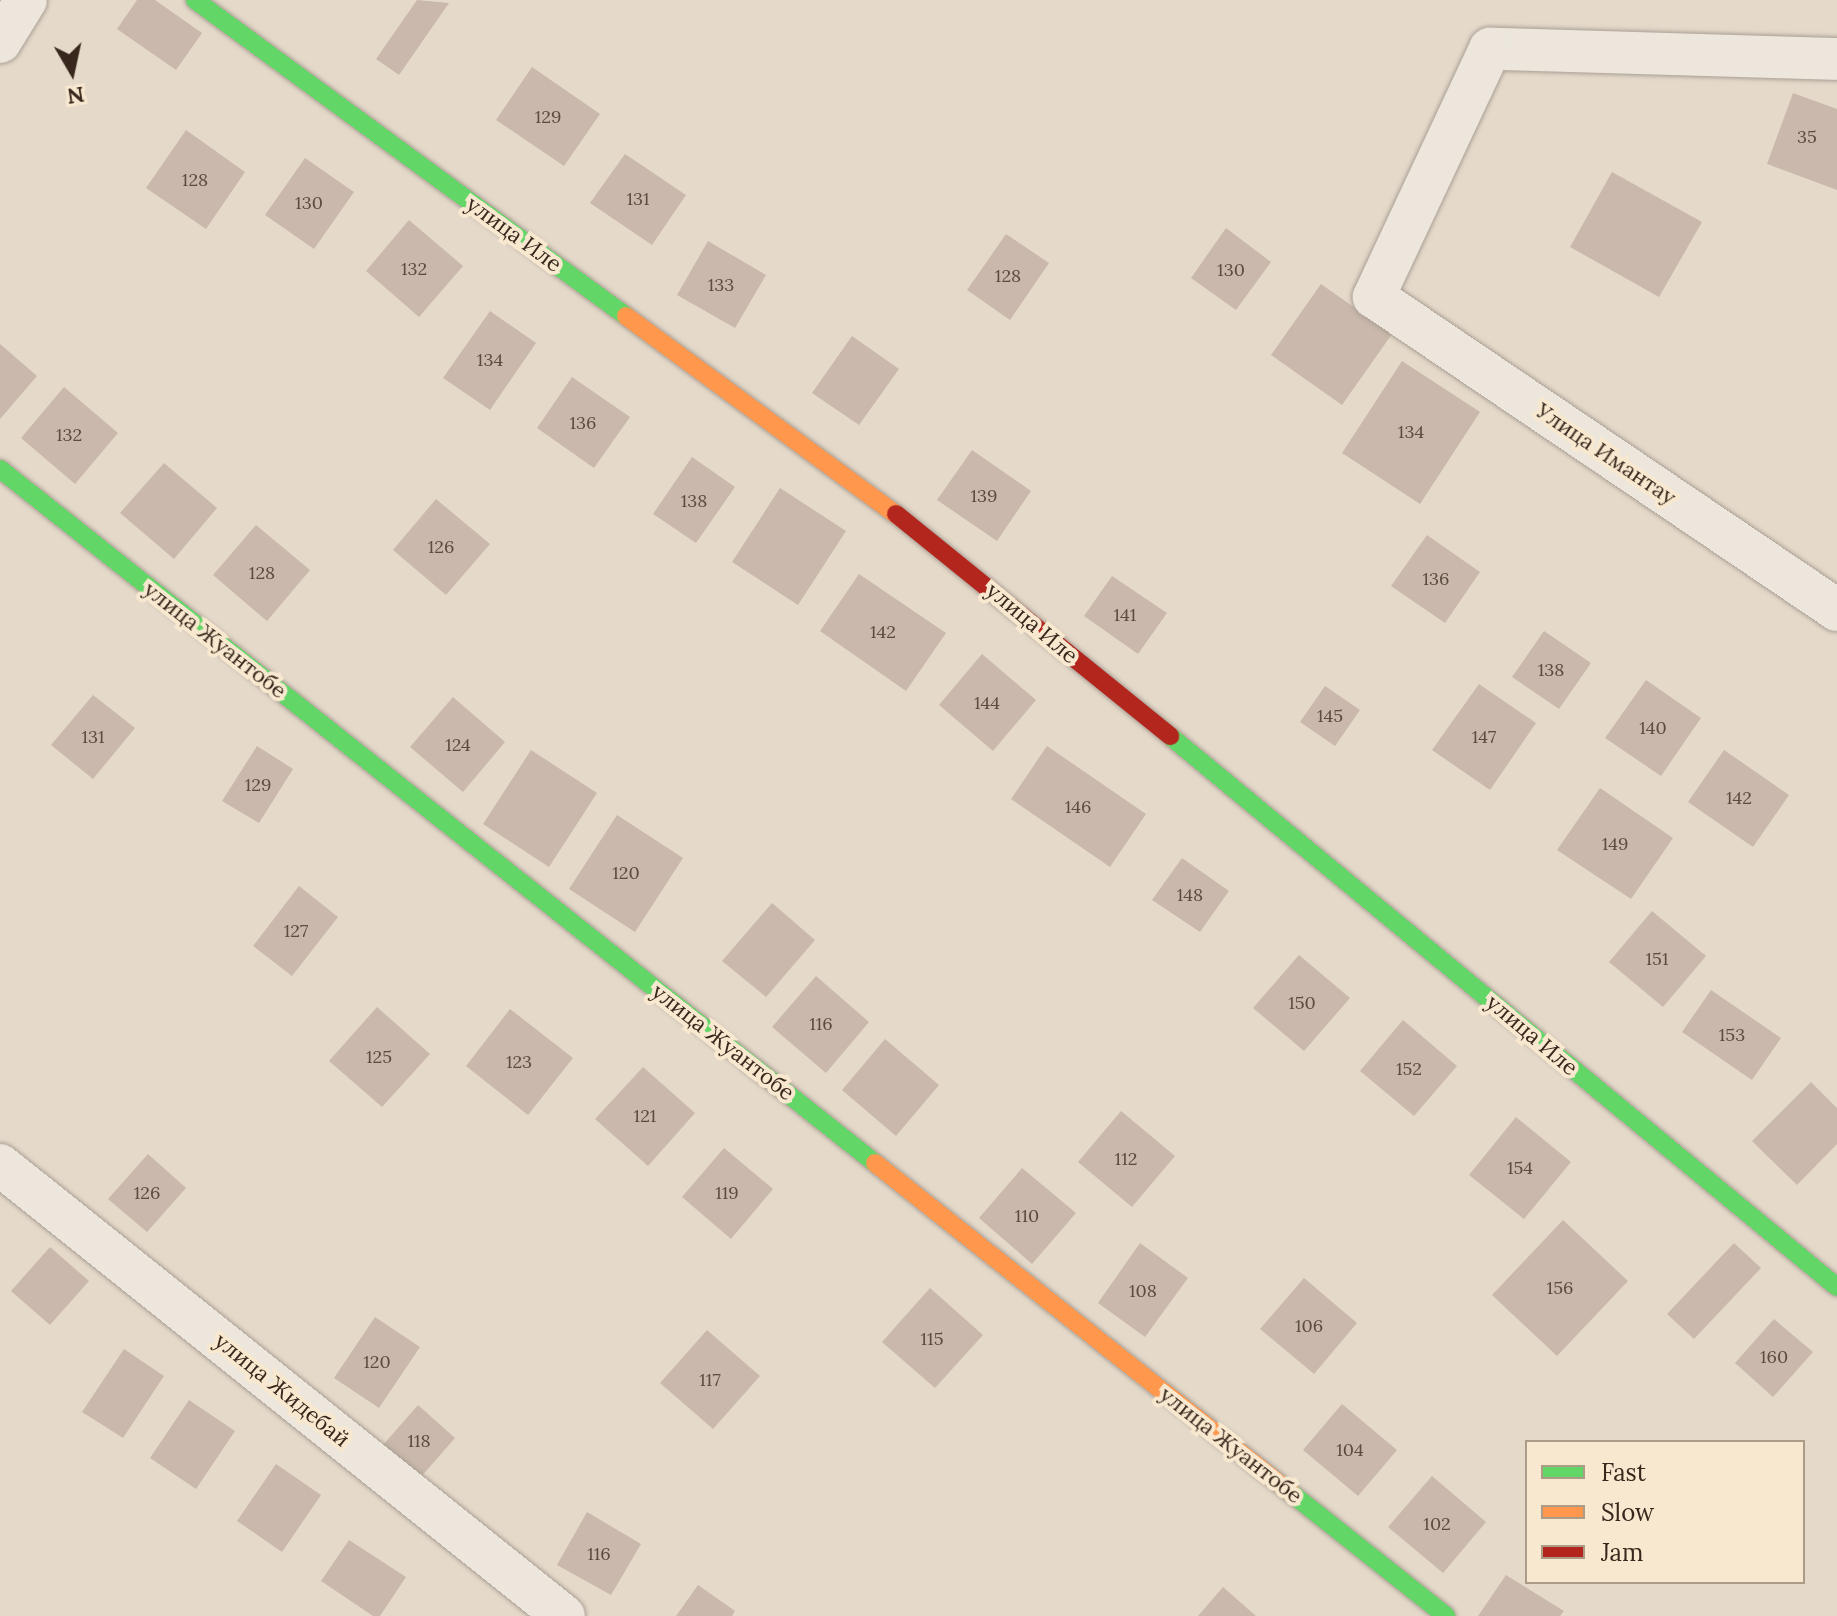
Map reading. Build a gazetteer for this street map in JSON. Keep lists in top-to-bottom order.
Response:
{
  "streets": {
    "street": [
      "улица Иле",
      "Улица Имантау",
      "улица Жуантобе",
      "улица Жидебай"
    ]
  },
  "house_numbers": [
    "129",
    "35",
    "128",
    "131",
    "130",
    "132",
    "130",
    "128",
    "133",
    "134",
    "136",
    "134",
    "132",
    "139",
    "138",
    "126",
    "128",
    "136",
    "141",
    "142",
    "138",
    "144",
    "145",
    "140",
    "131",
    "147",
    "124",
    "129",
    "142",
    "146",
    "149",
    "120",
    "148",
    "127",
    "151",
    "150",
    "116",
    "153",
    "125",
    "123",
    "152",
    "121",
    "112",
    "154",
    "126",
    "119",
    "110",
    "156",
    "108",
    "106",
    "115",
    "160",
    "120",
    "117",
    "118",
    "104",
    "102",
    "116"
  ],
  "legend": ["Fast", "Slow", "Jam"],
  "north": "bottom"
}
